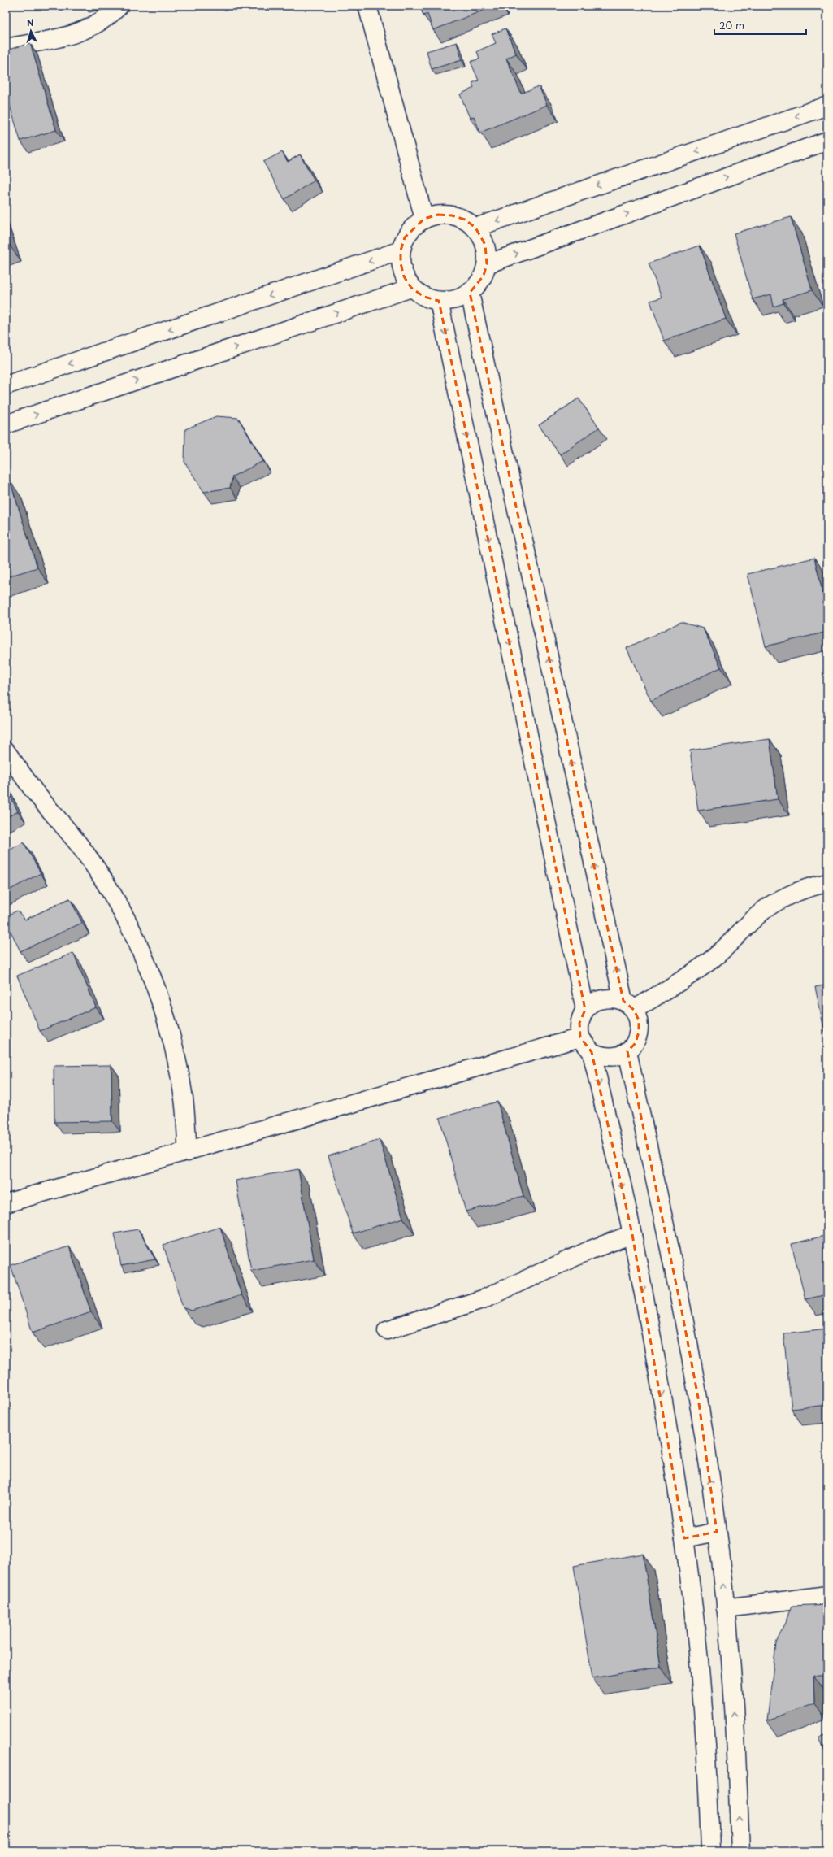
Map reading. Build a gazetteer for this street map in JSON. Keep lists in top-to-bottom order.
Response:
{
  "scale_bar": "20 m",
  "north": "top"
}
